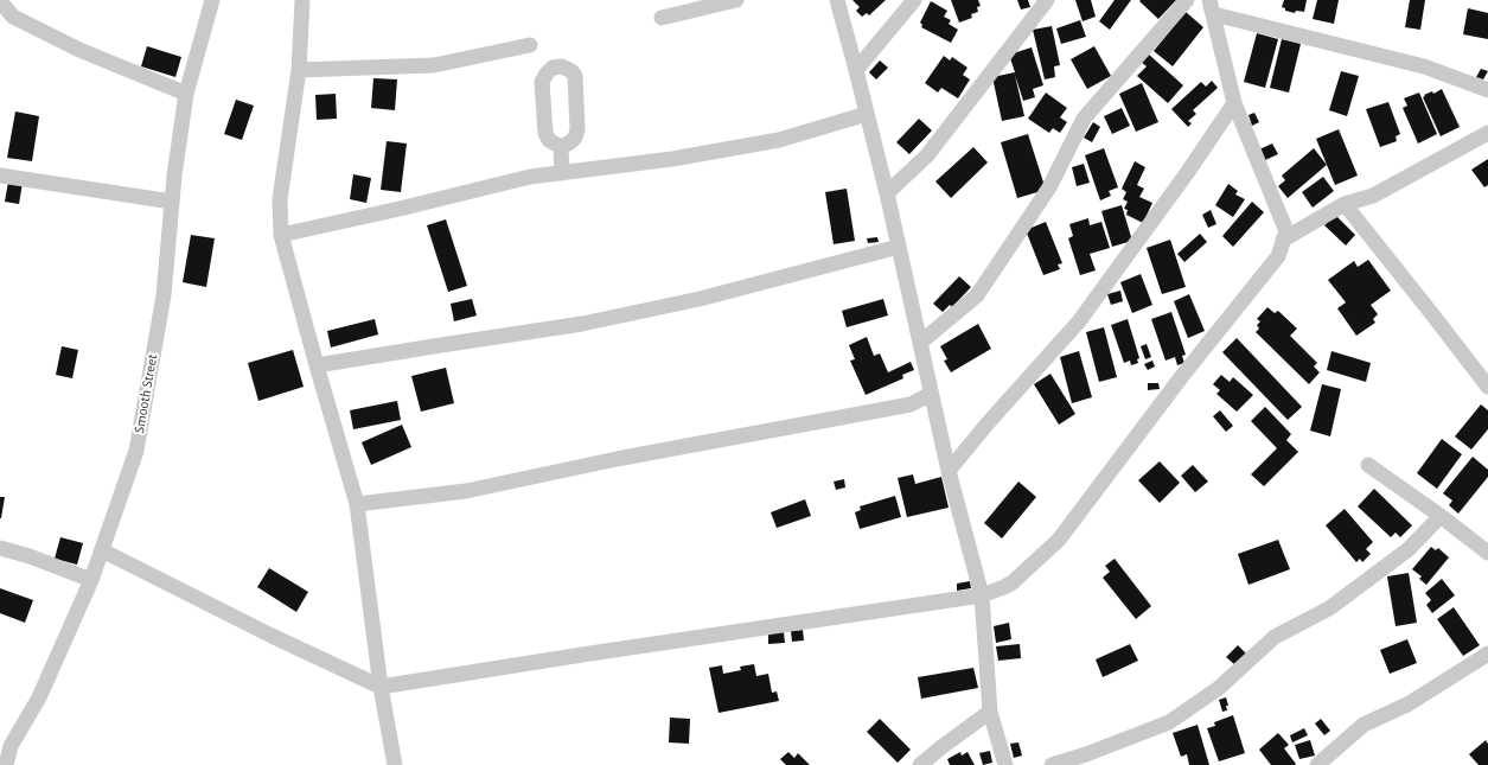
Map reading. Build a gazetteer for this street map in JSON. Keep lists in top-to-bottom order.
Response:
{
  "streets": {
    "street": ["Smooth Street"]
  }
}
